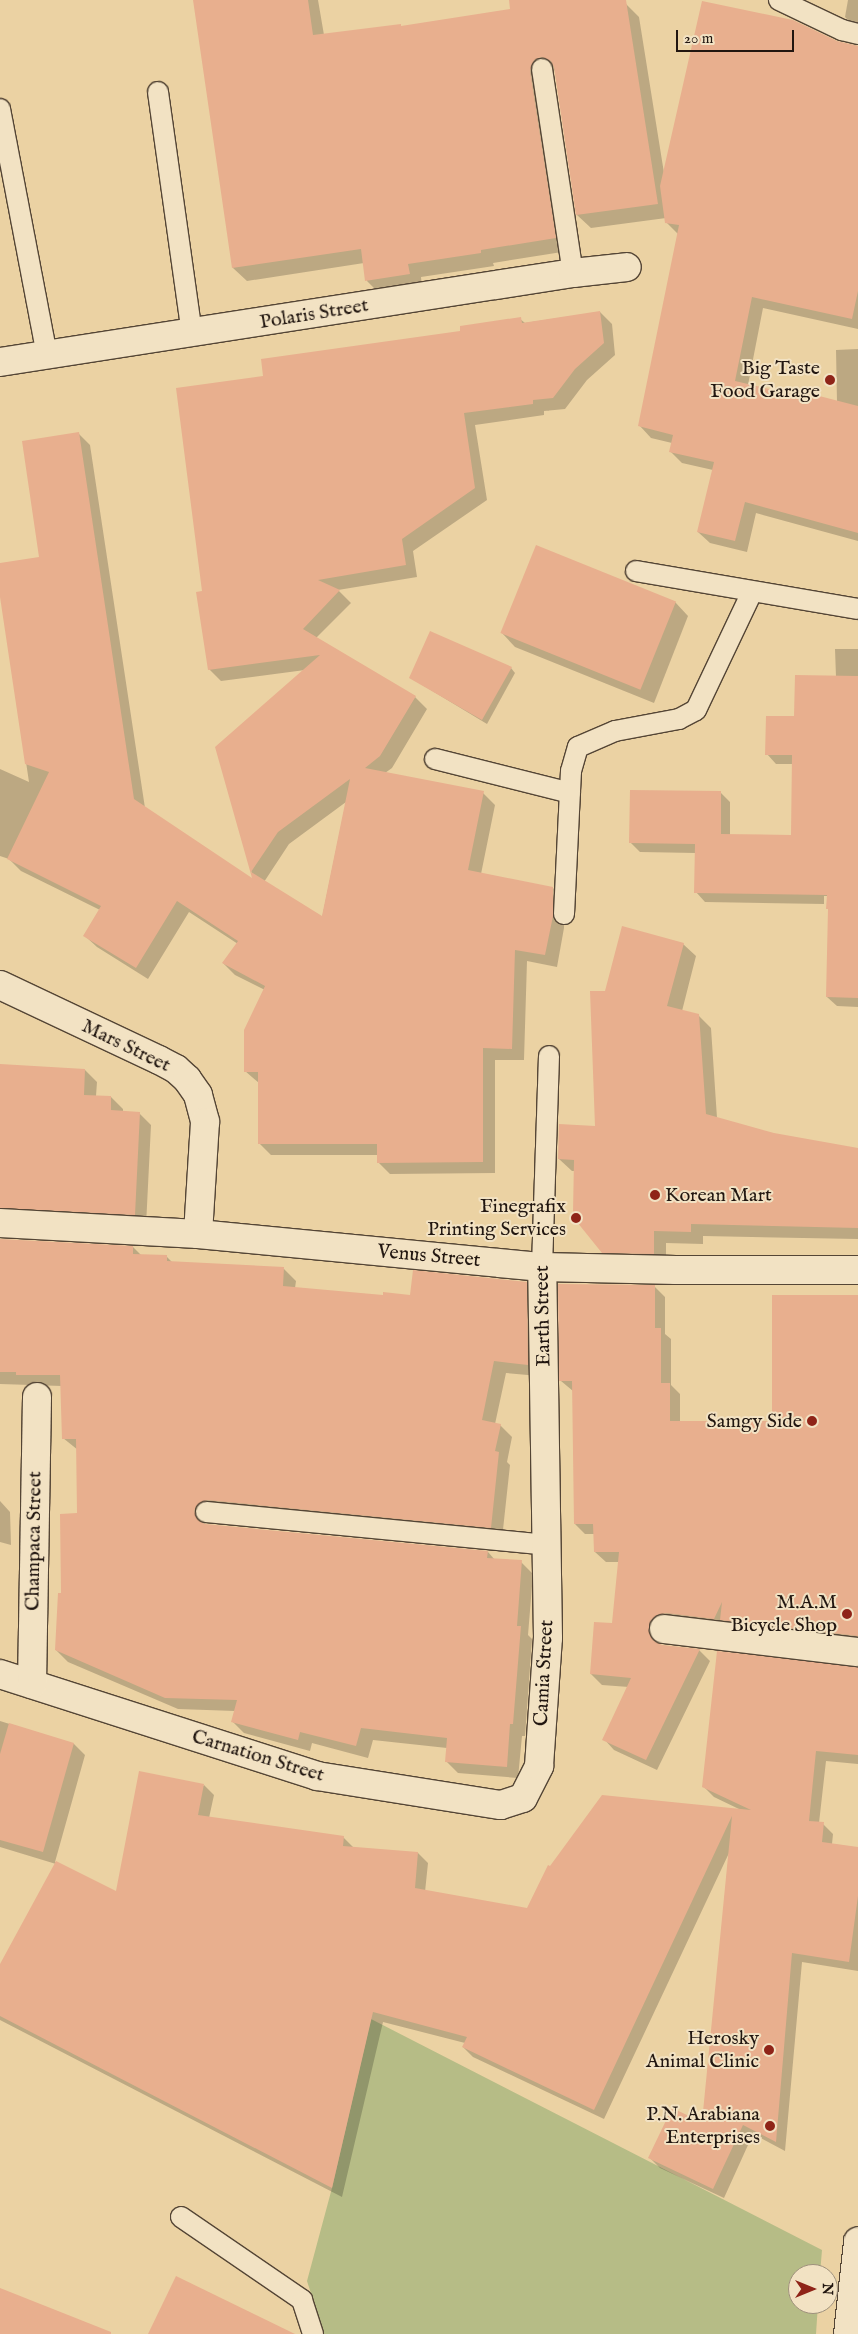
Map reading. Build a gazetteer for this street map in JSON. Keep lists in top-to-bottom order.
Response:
{
  "streets": {
    "street": [
      "Polaris Street",
      "Mars Street",
      "Venus Street",
      "Earth Street",
      "Champaca Street",
      "Camia Street",
      "Carnation Street"
    ]
  },
  "crossings": [
    ["Mars Street", "Venus Street"],
    ["Venus Street", "Earth Street"],
    ["Earth Street", "Camia Street"],
    ["Champaca Street", "Carnation Street"],
    ["Camia Street", "Carnation Street"]
  ],
  "places": [
    "Big Taste Food Garage",
    "Korean Mart",
    "Finegrafix Printing Services",
    "Samgy Side",
    "M.A.M Bicycle Shop",
    "Herosky Animal Clinic",
    "P.N. Arabiana Enterprises"
  ],
  "scale_bar": "20 m",
  "north": "right"
}
